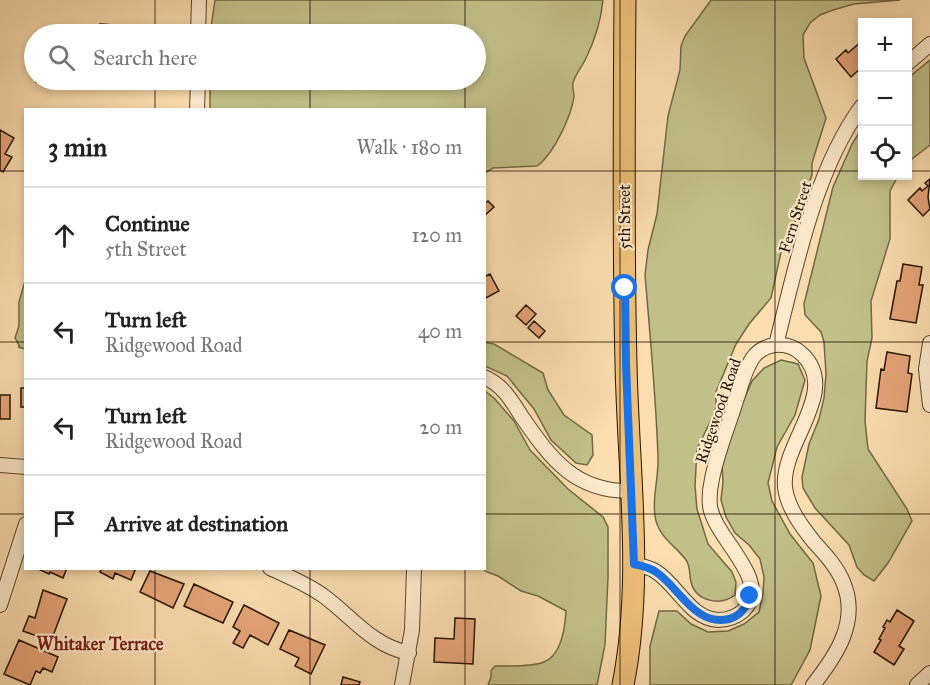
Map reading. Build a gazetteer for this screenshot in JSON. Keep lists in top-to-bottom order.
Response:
{
  "streets": {
    "main road": ["5th Street"],
    "street": ["Fern Street", "Ridgewood Road"]
  },
  "crossings": [
    ["5th Street", "Ridgewood Road"],
    ["Fern Street", "Ridgewood Road"]
  ],
  "districts": ["Whitaker Terrace"],
  "page": {
    "map_buttons": ["+", "−"],
    "search": "Search here",
    "heading": ["3 min", "Walk · 180 m"],
    "list": [
      ["Continue", "5th Street", "120 m"],
      ["Turn left", "Ridgewood Road", "40 m"],
      ["Turn left", "Ridgewood Road", "20 m"],
      "Arrive at destination"
    ]
  }
}
